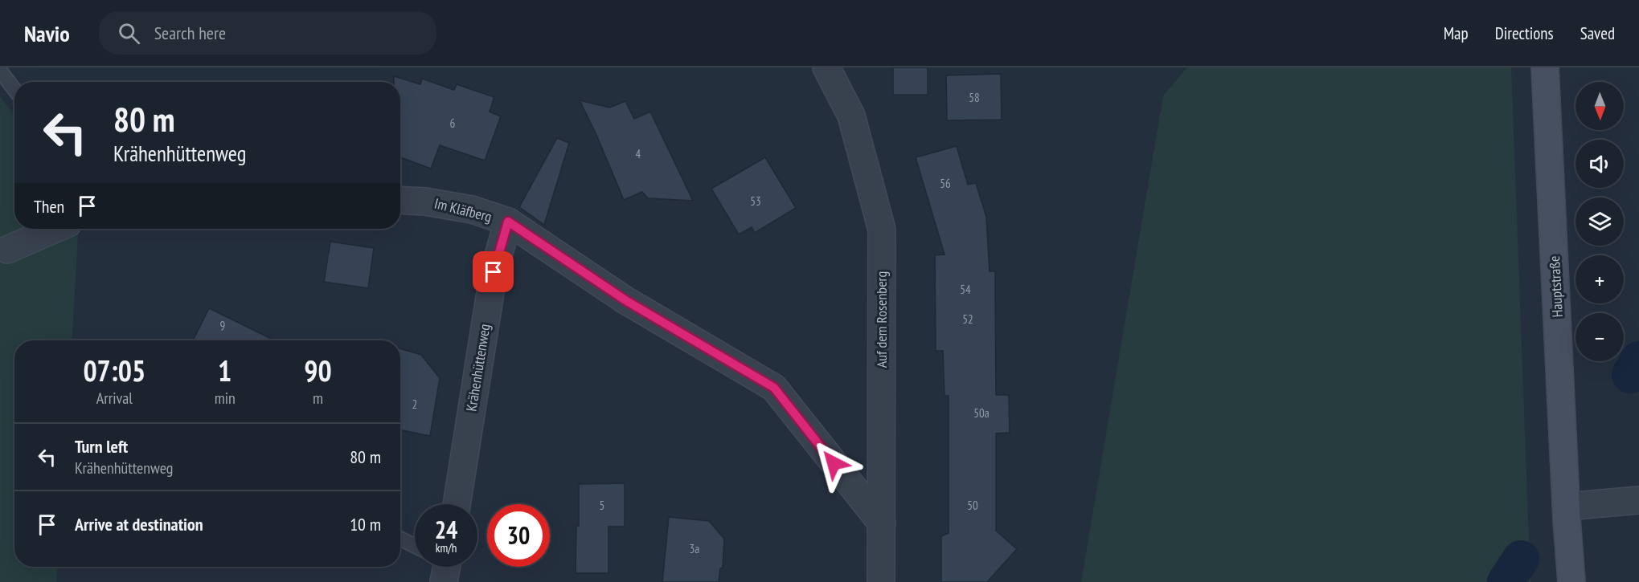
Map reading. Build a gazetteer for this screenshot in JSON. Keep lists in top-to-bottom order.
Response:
{
  "streets": {
    "main road": ["Hauptstraße"],
    "street": ["Im Kläfberg", "Auf dem Rosenberg", "Krähenhüttenweg"]
  },
  "crossings": [
    ["Im Kläfberg", "Auf dem Rosenberg"],
    ["Im Kläfberg", "Krähenhüttenweg"]
  ],
  "house_numbers": [
    "58",
    "6",
    "4",
    "56",
    "53",
    "54",
    "52",
    "9",
    "2",
    "50a",
    "5",
    "50",
    "3a"
  ],
  "north": "bottom",
  "page": {
    "header": "Navio",
    "search": "Search here",
    "nav": ["Map", "Directions", "Saved"],
    "map_buttons": ["+", "−"],
    "turn": ["80 m", "Krähenhüttenweg"],
    "then": "Then",
    "eta": [
      "07:05",
      "Arrival",
      "1",
      "min",
      "90",
      "m"
    ],
    "list": [
      {
        "name": "Turn left",
        "note": "Krähenhüttenweg",
        "value": "80 m"
      },
      {
        "name": "Arrive at destination",
        "value": "10 m"
      }
    ],
    "speed": "24 km/h",
    "limit": "30"
  }
}
